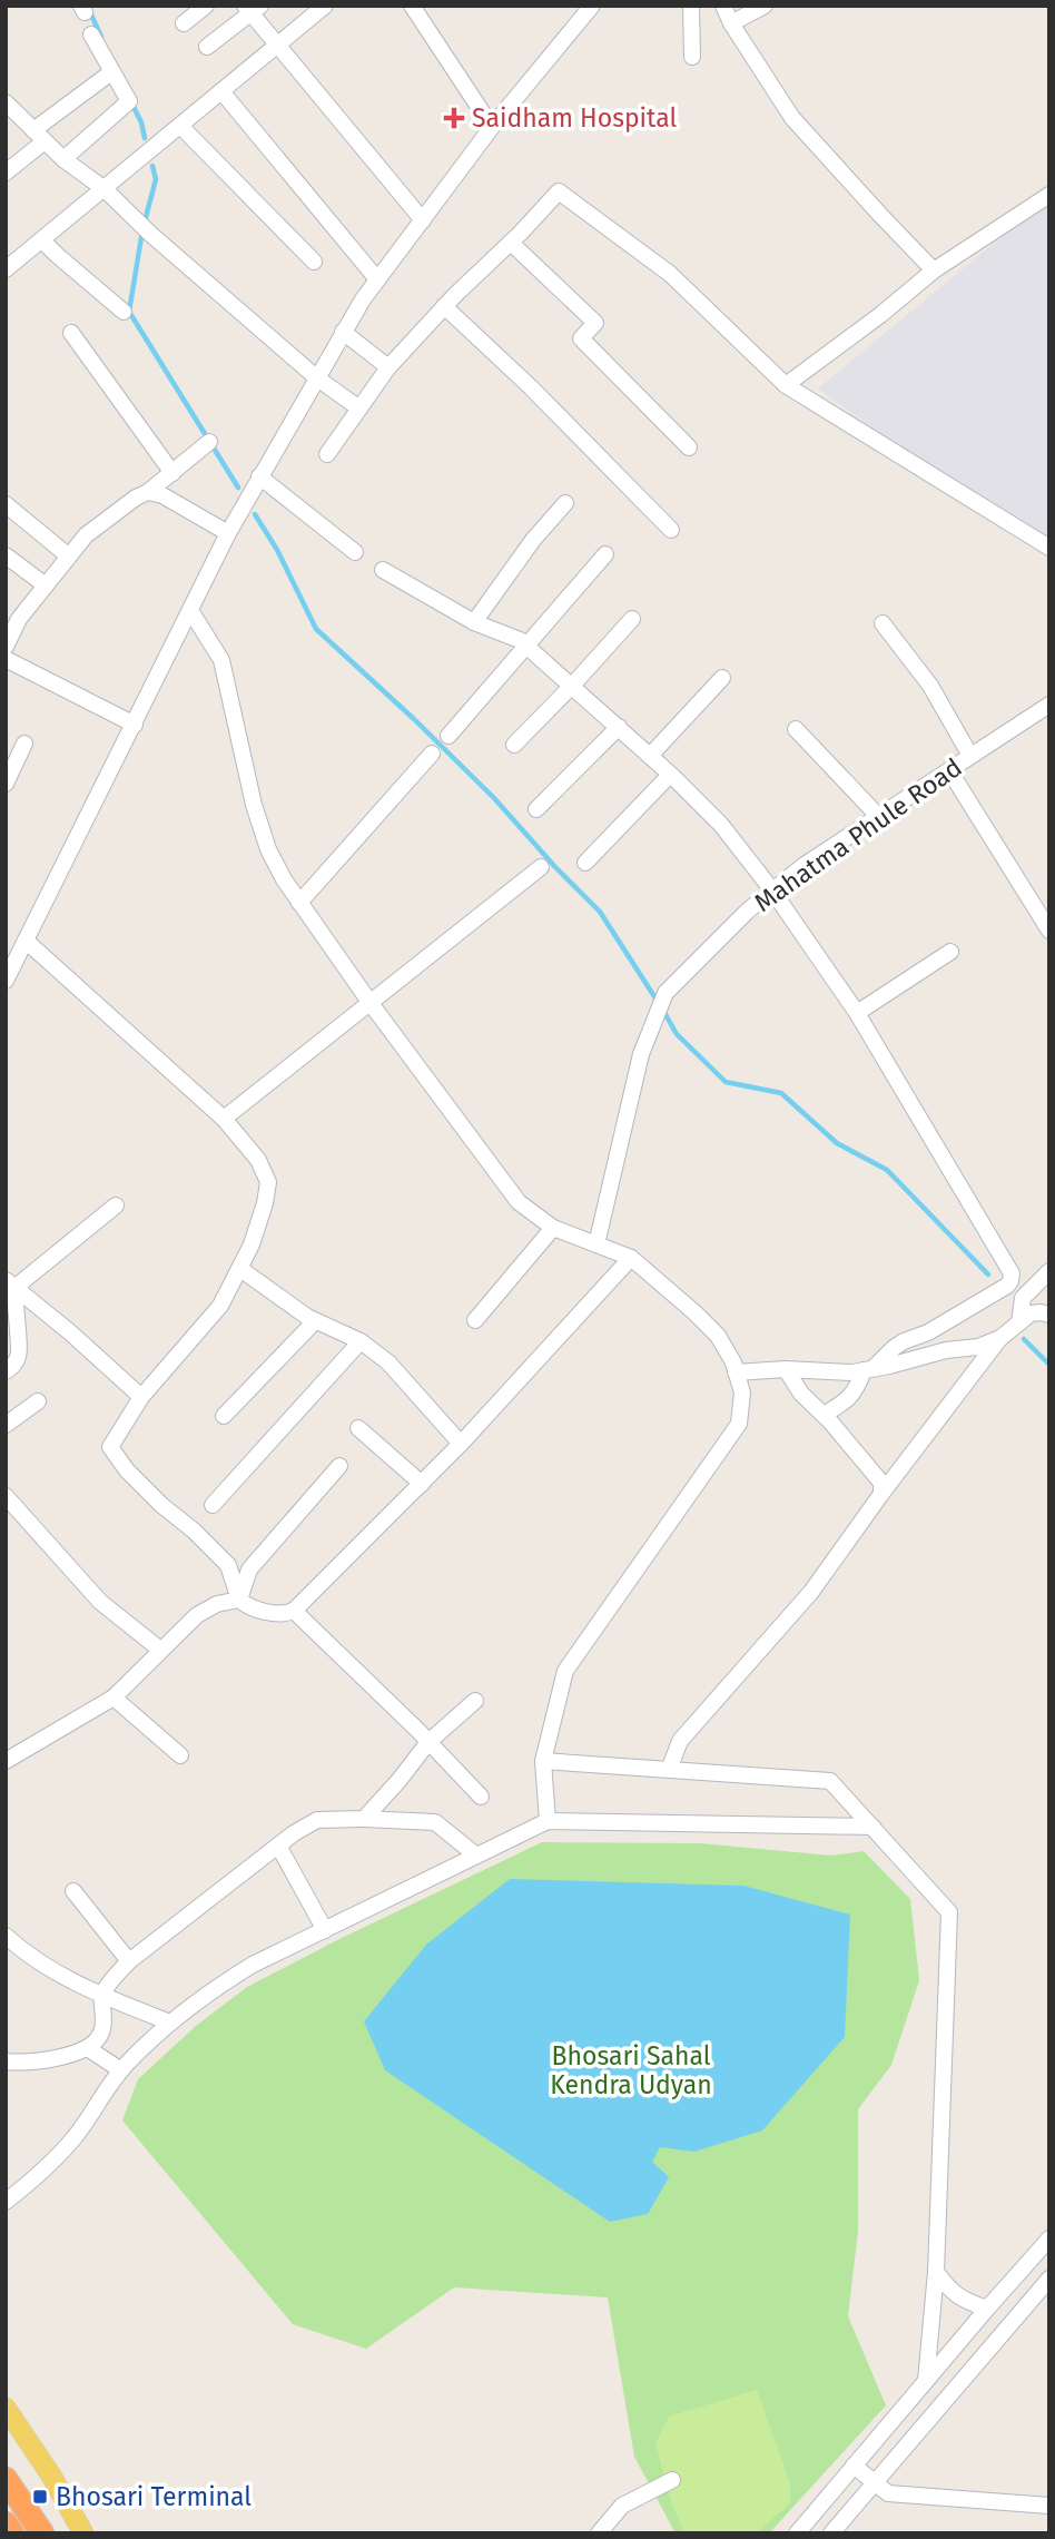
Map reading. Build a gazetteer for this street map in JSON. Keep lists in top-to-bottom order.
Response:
{
  "streets": {
    "street": ["Mahatma Phule Road"]
  },
  "parks": ["Bhosari Sahal Kendra Udyan"],
  "places": {
    "health": ["Saidham Hospital"],
    "transit": ["Bhosari Terminal"]
  }
}
